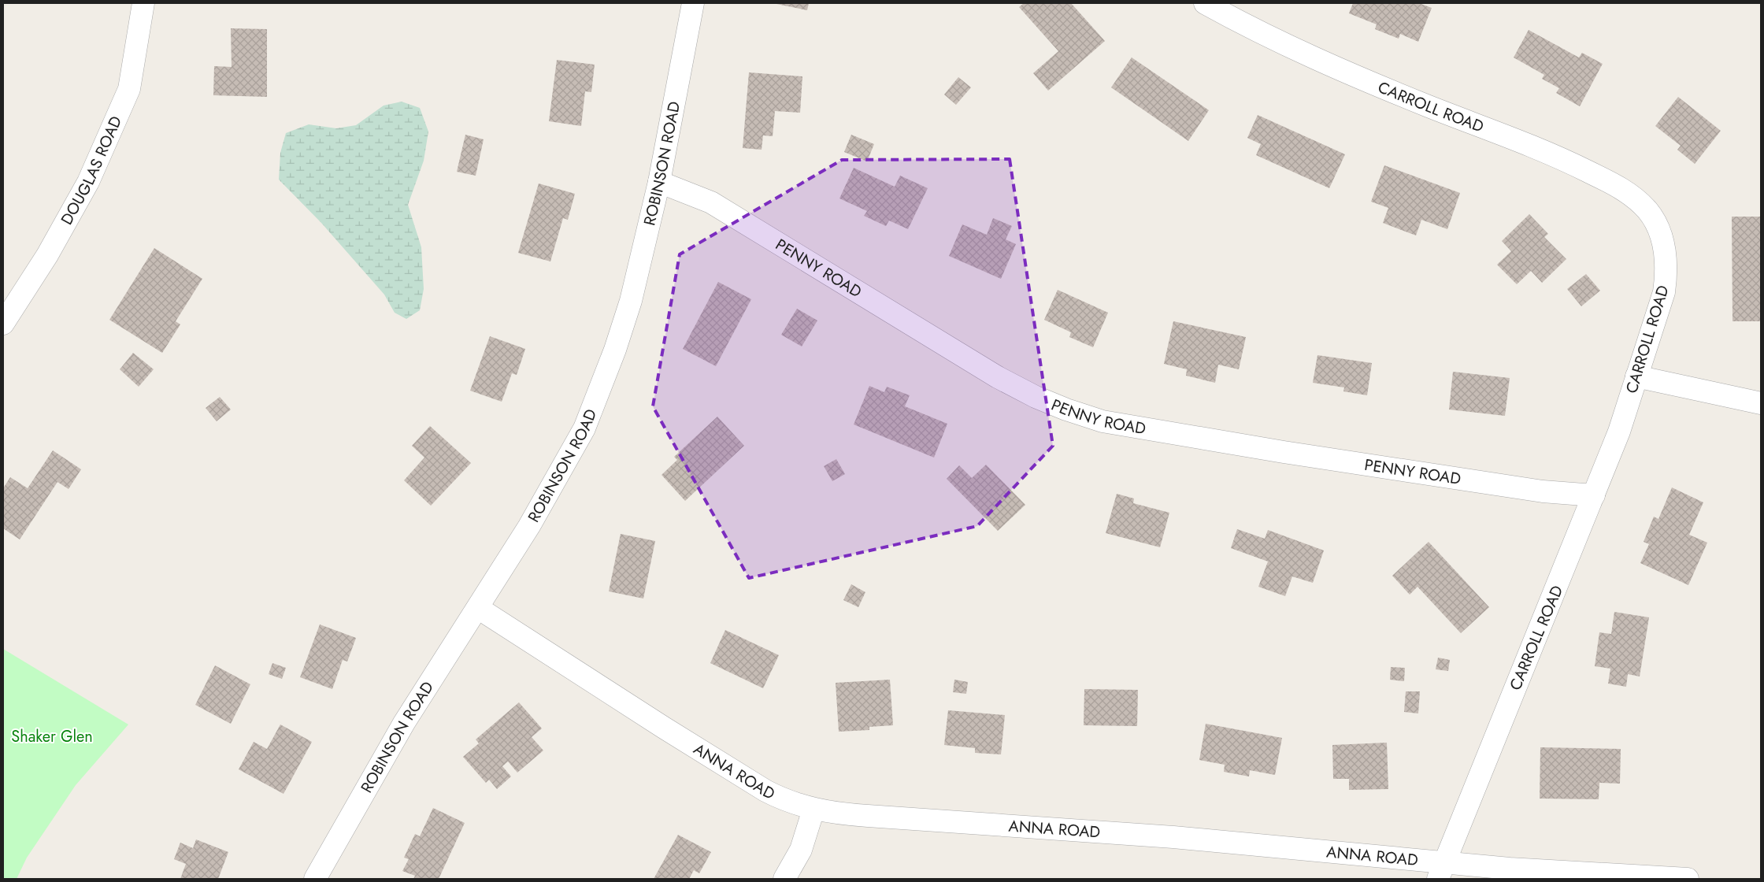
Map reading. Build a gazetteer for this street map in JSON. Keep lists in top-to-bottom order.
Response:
{
  "streets": {
    "street": [
      "CARROLL ROAD",
      "ROBINSON ROAD",
      "DOUGLAS ROAD",
      "PENNY ROAD",
      "ANNA ROAD"
    ]
  },
  "crossings": [
    ["CARROLL ROAD", "PENNY ROAD"],
    ["CARROLL ROAD", "ANNA ROAD"],
    ["ROBINSON ROAD", "PENNY ROAD"],
    ["ROBINSON ROAD", "ANNA ROAD"]
  ],
  "parks": ["Shaker Glen"]
}
